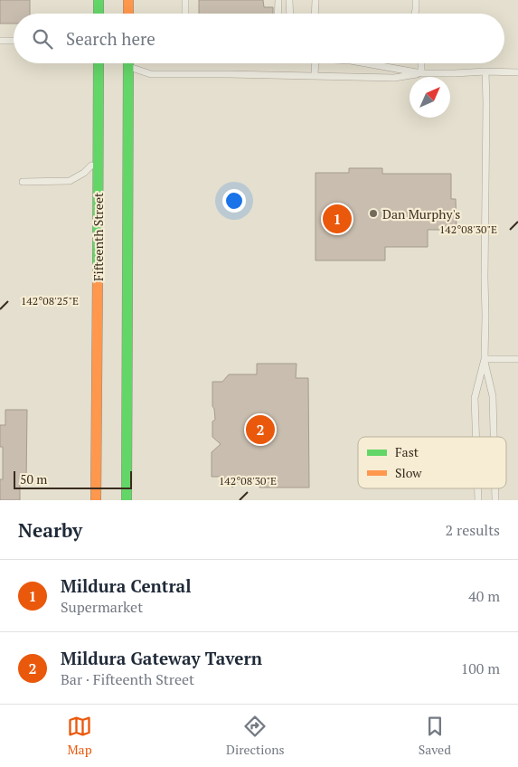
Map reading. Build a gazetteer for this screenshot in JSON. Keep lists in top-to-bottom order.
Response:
{
  "streets": {
    "highway": ["Fifteenth Street"]
  },
  "places": ["Dan Murphy's"],
  "legend": ["Fast", "Slow"],
  "scale_bar": "50 m",
  "north": "top right",
  "page": {
    "search": "Search here",
    "pins": ["1", "2"],
    "scale": "50 m",
    "heading": ["Nearby", "2 results"],
    "list": [
      {
        "mark": "1",
        "name": "Mildura Central",
        "note": "Supermarket",
        "value": "40 m"
      },
      {
        "mark": "2",
        "name": "Mildura Gateway Tavern",
        "note": "Bar · Fifteenth Street",
        "value": "100 m"
      }
    ],
    "nav": ["Map", "Directions", "Saved"]
  },
  "coordinates": ["142°08'30\"E", "142°08'25\"E"]
}
